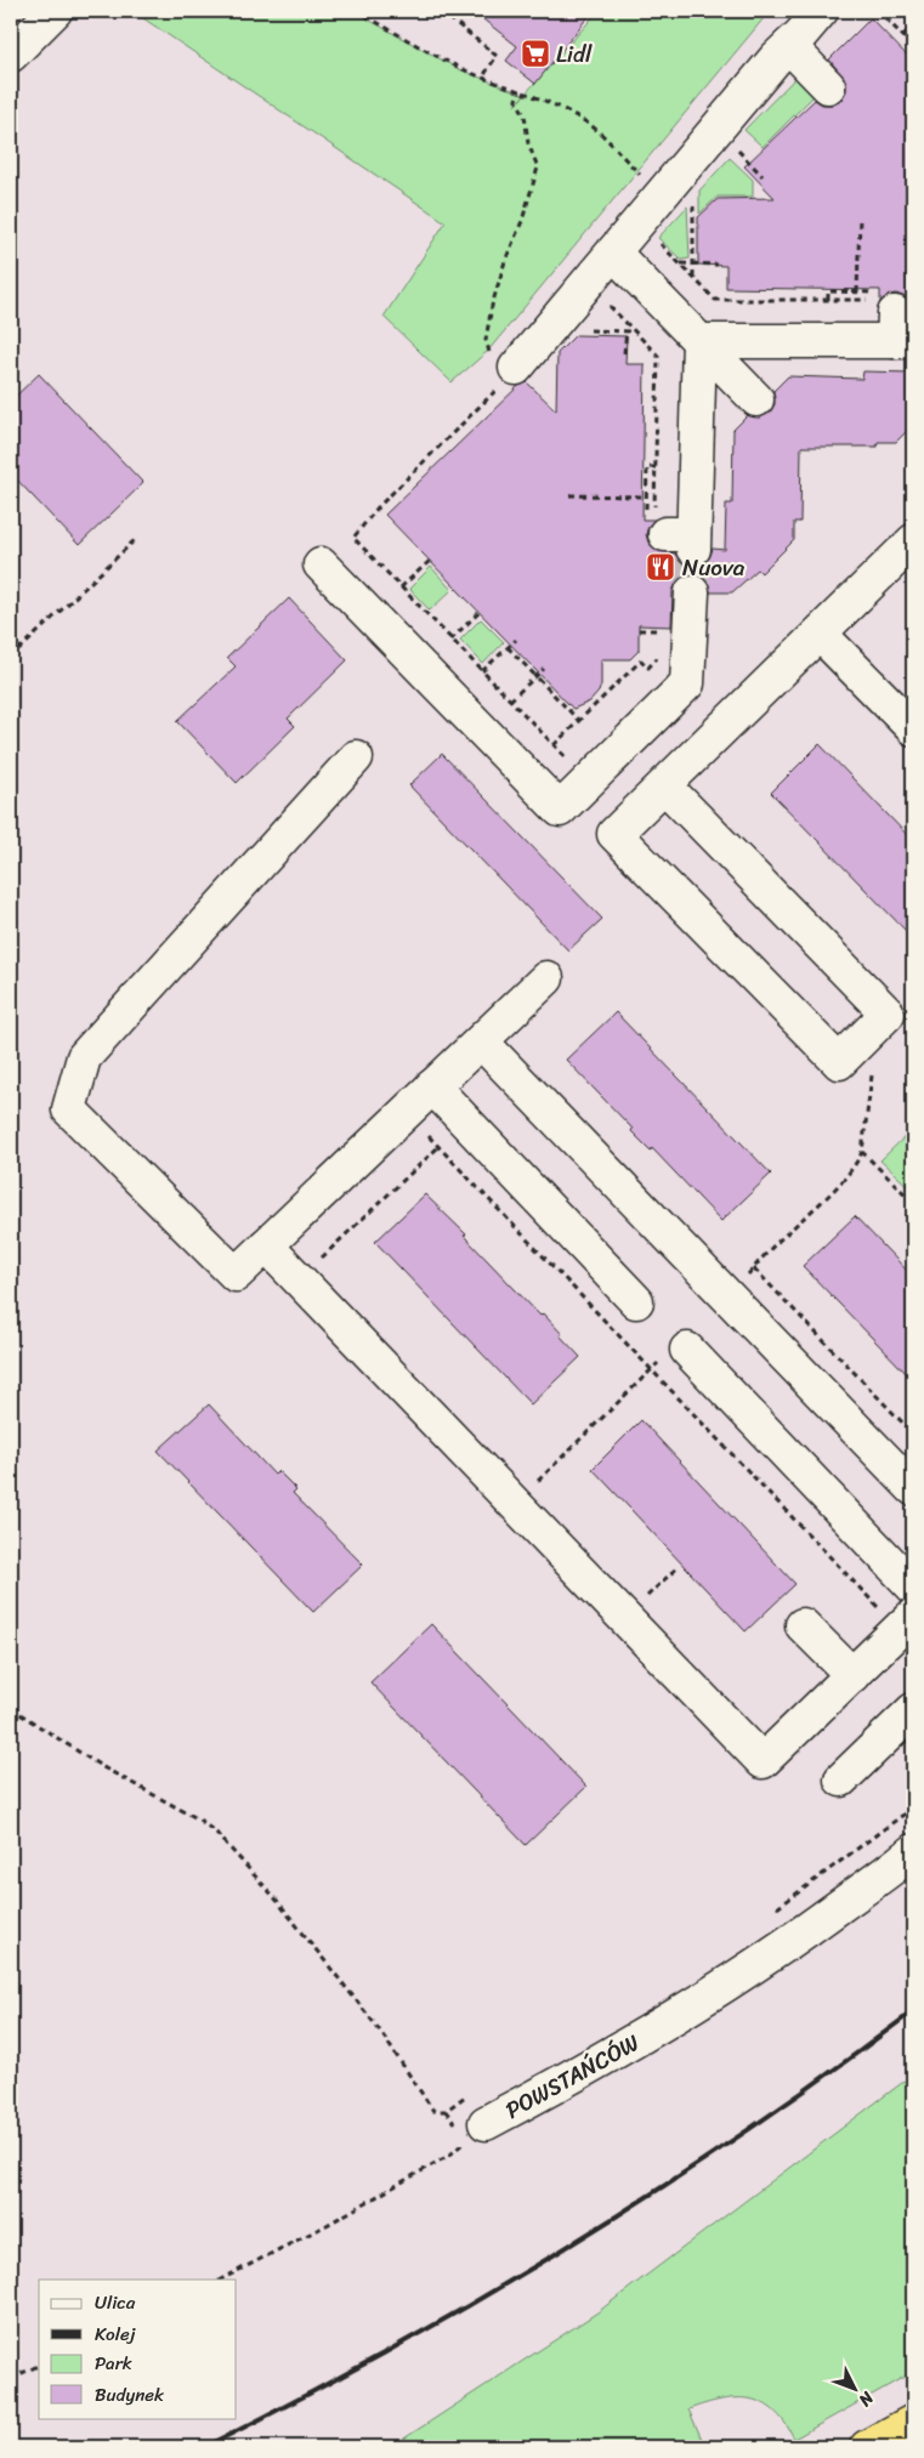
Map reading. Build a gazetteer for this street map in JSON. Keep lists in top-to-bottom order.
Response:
{
  "streets": {
    "street": ["POWSTAŃCÓW"]
  },
  "places": {
    "supermarket": ["Lidl"],
    "restaurant": ["Nuova"]
  },
  "legend": [
    "Ulica",
    "Kolej",
    "Park",
    "Budynek"
  ],
  "north": "bottom right"
}
